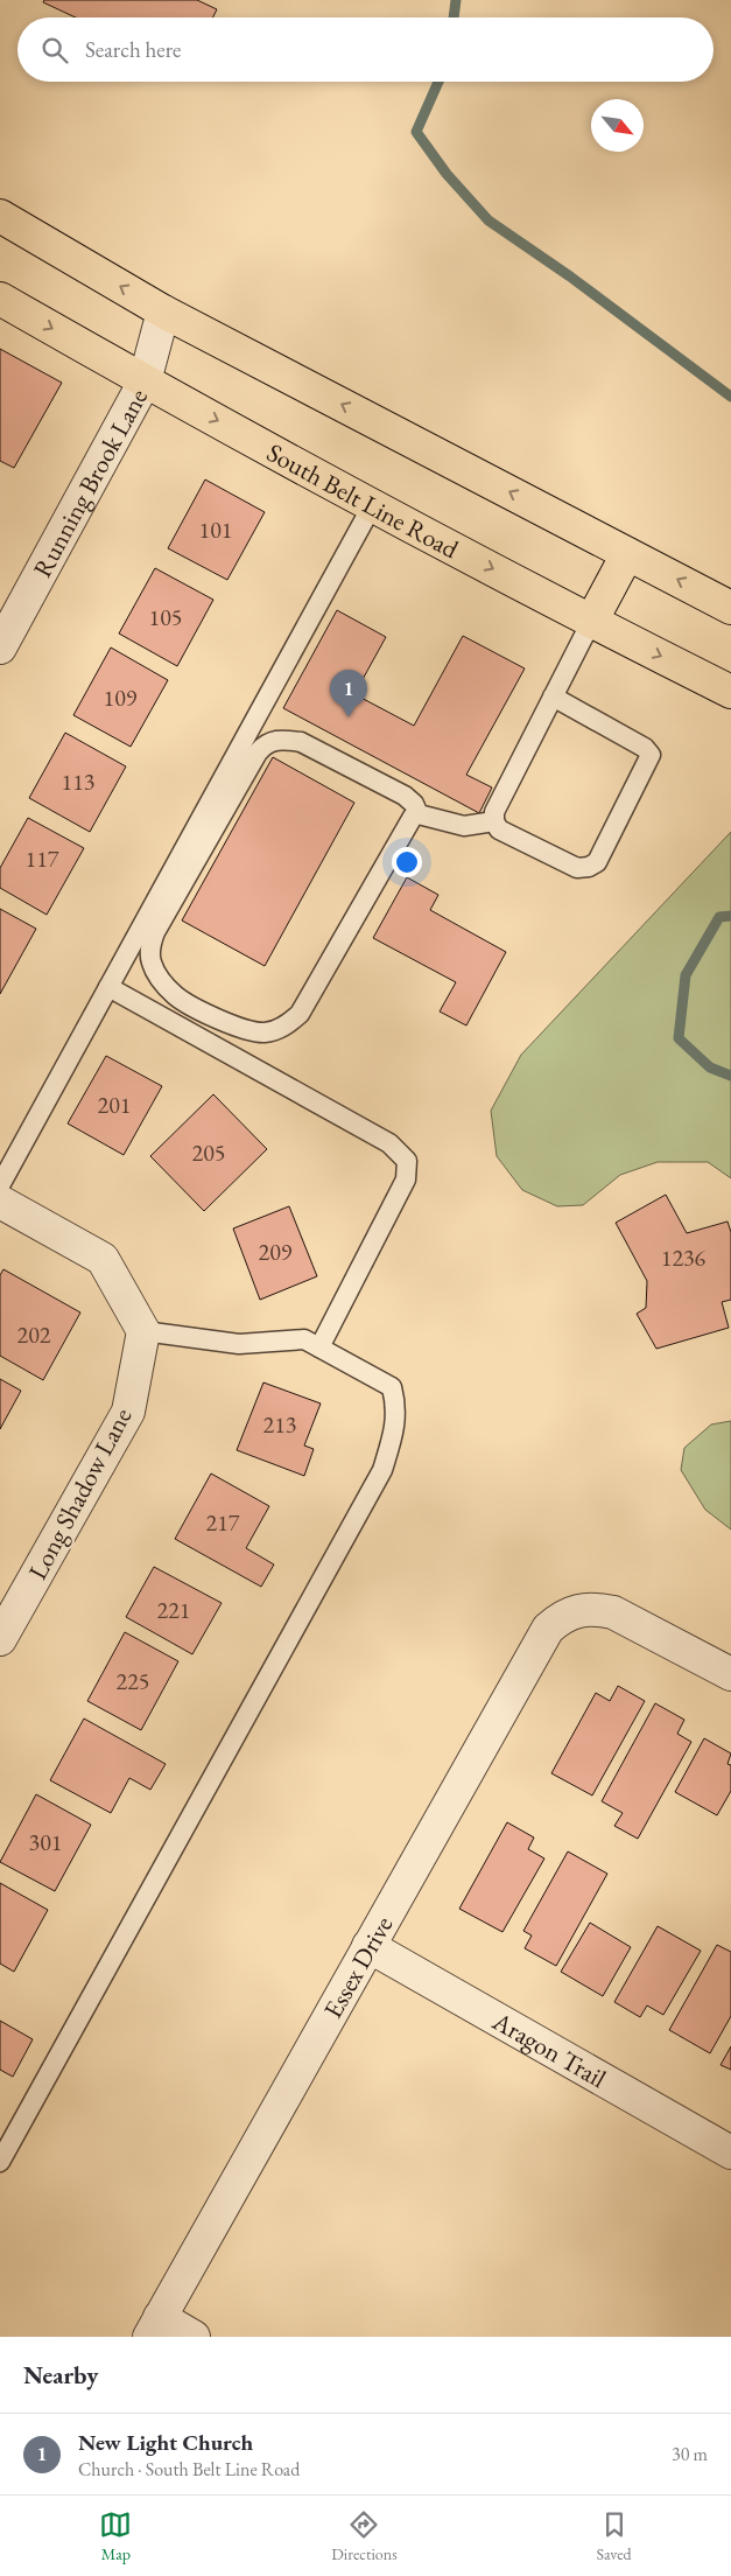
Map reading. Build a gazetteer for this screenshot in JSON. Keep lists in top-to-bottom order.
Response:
{
  "streets": {
    "main road": ["South Belt Line Road"],
    "street": [
      "Running Brook Lane",
      "Long Shadow Lane",
      "Essex Drive",
      "Aragon Trail"
    ]
  },
  "crossings": [
    ["Running Brook Lane", "South Belt Line Road"],
    ["Essex Drive", "Aragon Trail"]
  ],
  "house_numbers": [
    "101",
    "105",
    "109",
    "113",
    "117",
    "201",
    "205",
    "209",
    "1236",
    "202",
    "213",
    "217",
    "221",
    "225",
    "301"
  ],
  "north": "bottom right",
  "page": {
    "search": "Search here",
    "pins": "1",
    "heading": "Nearby",
    "list": [
      {
        "mark": "1",
        "name": "New Light Church",
        "note": "Church · South Belt Line Road",
        "value": "30 m"
      }
    ],
    "nav": ["Map", "Directions", "Saved"]
  }
}
